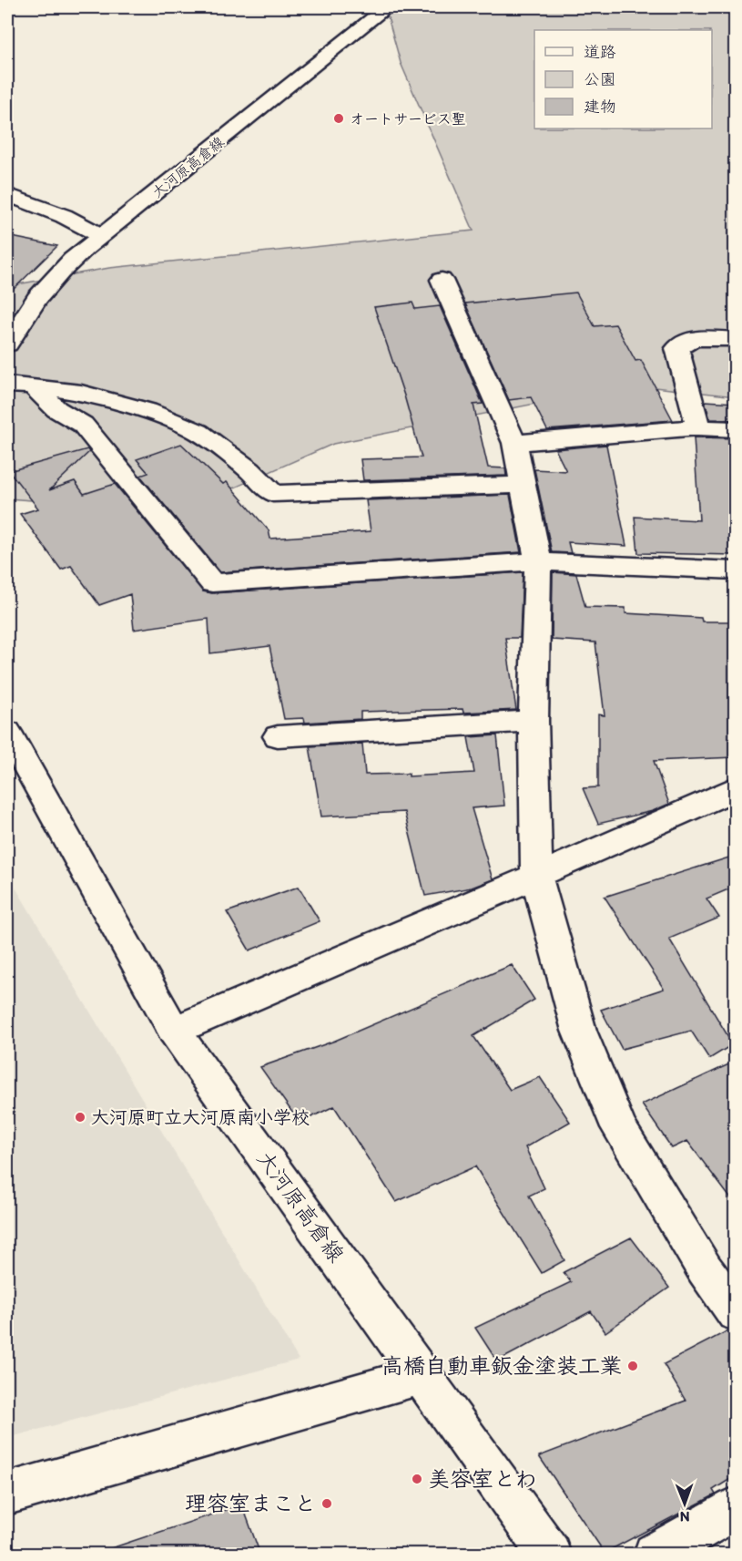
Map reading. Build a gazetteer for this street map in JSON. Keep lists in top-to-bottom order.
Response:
{
  "streets": {
    "street": ["大河原高倉線"]
  },
  "places": [
    "オートサービス聖",
    "大河原町立大河原南小学校",
    "高橋自動車鈑金塗装工業",
    "美容室とわ",
    "理容室まこと"
  ],
  "legend": ["道路", "公園", "建物"],
  "north": "bottom"
}
